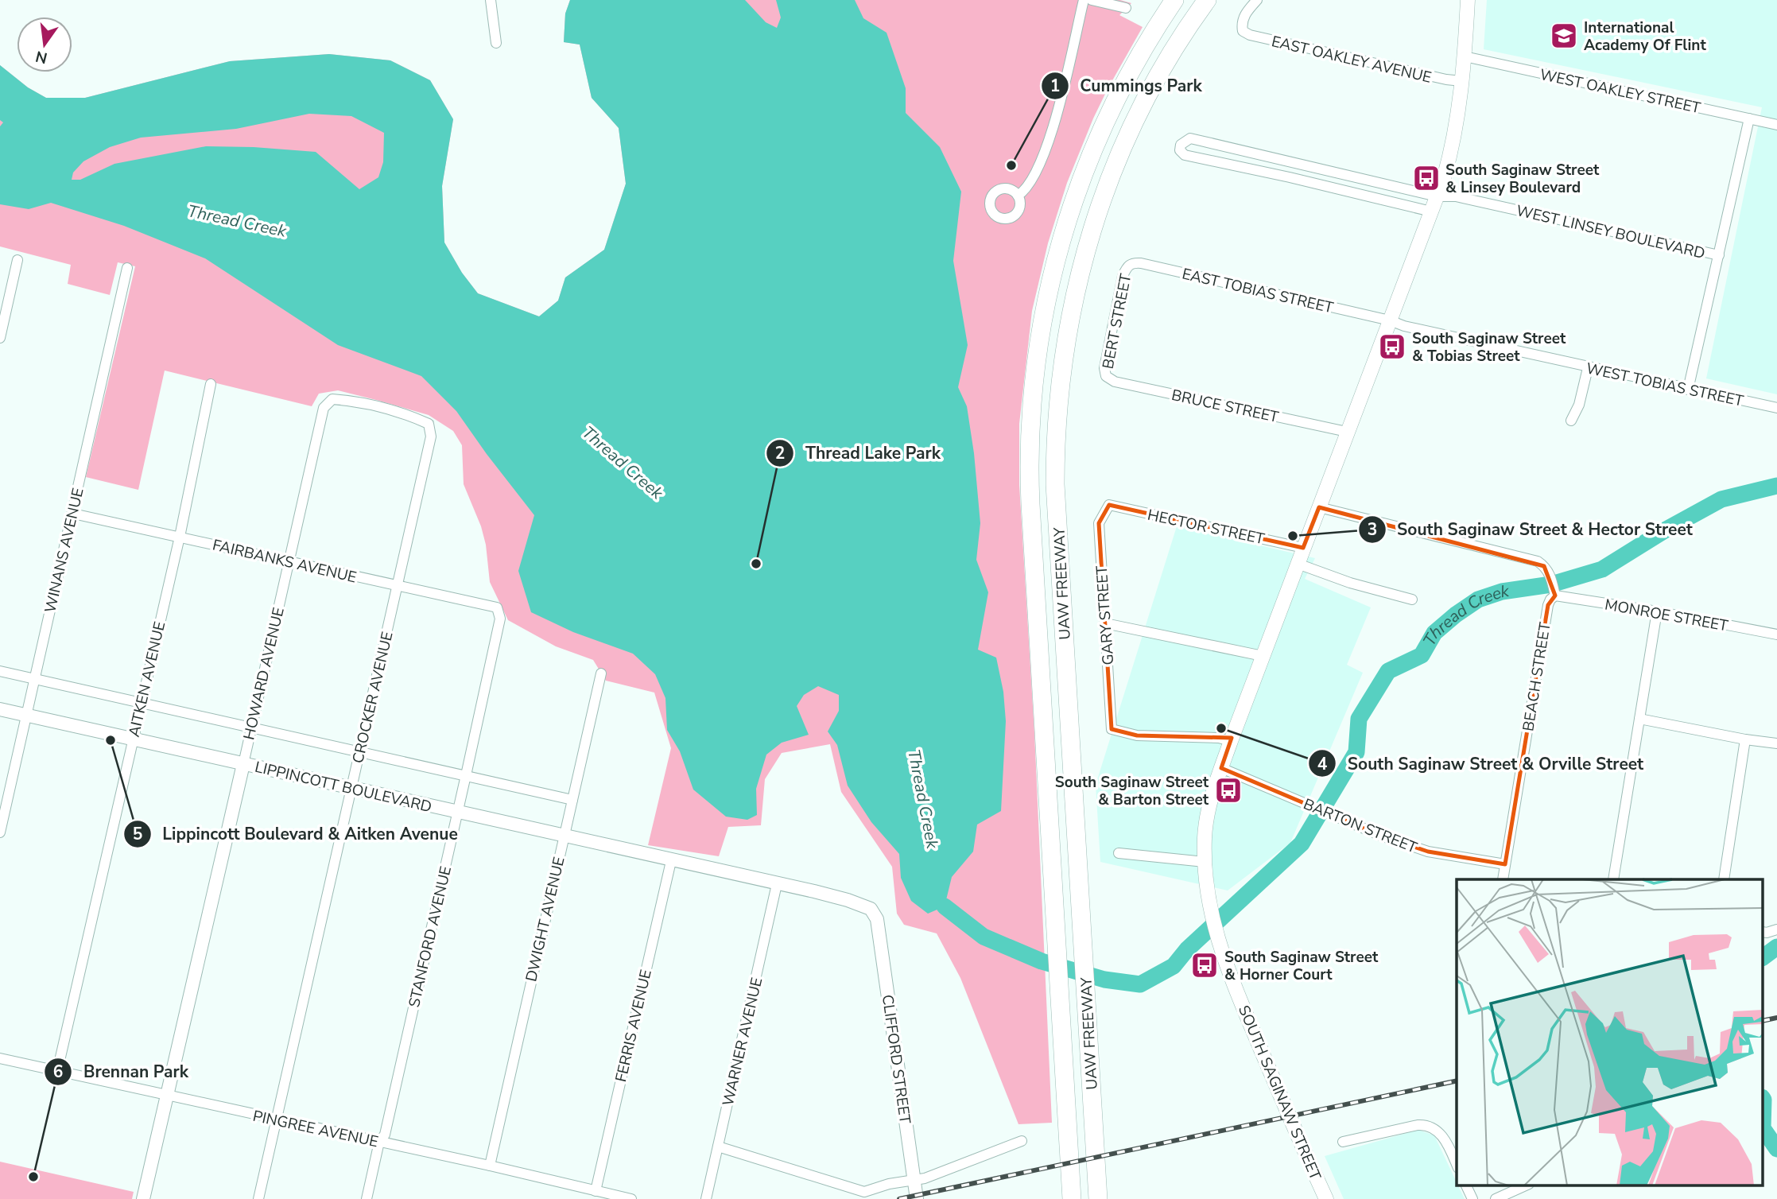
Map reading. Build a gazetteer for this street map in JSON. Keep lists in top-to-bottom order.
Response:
{
  "streets": {
    "highway": ["UAW FREEWAY"],
    "main road": ["SOUTH SAGINAW STREET"],
    "street": [
      "EAST OAKLEY AVENUE",
      "WEST OAKLEY STREET",
      "WEST LINSEY BOULEVARD",
      "EAST TOBIAS STREET",
      "BERT STREET",
      "WEST TOBIAS STREET",
      "BRUCE STREET",
      "HECTOR STREET",
      "WINANS AVENUE",
      "FAIRBANKS AVENUE",
      "MONROE STREET",
      "GARY STREET",
      "HOWARD AVENUE",
      "BEACH STREET",
      "AITKEN AVENUE",
      "CROCKER AVENUE",
      "LIPPINCOTT BOULEVARD",
      "BARTON STREET",
      "DWIGHT AVENUE",
      "STANFORD AVENUE",
      "FERRIS AVENUE",
      "WARNER AVENUE",
      "CLIFFORD STREET",
      "PINGREE AVENUE"
    ]
  },
  "crossings": [
    ["EAST OAKLEY AVENUE", "SOUTH SAGINAW STREET"],
    ["WEST OAKLEY STREET", "SOUTH SAGINAW STREET"],
    ["WEST LINSEY BOULEVARD", "SOUTH SAGINAW STREET"],
    ["EAST TOBIAS STREET", "BERT STREET"],
    ["EAST TOBIAS STREET", "WEST TOBIAS STREET"],
    ["EAST TOBIAS STREET", "SOUTH SAGINAW STREET"],
    ["BERT STREET", "BRUCE STREET"],
    ["WEST TOBIAS STREET", "SOUTH SAGINAW STREET"],
    ["BRUCE STREET", "SOUTH SAGINAW STREET"],
    ["HECTOR STREET", "GARY STREET"],
    ["HECTOR STREET", "SOUTH SAGINAW STREET"],
    ["WINANS AVENUE", "FAIRBANKS AVENUE"],
    ["WINANS AVENUE", "LIPPINCOTT BOULEVARD"],
    ["FAIRBANKS AVENUE", "HOWARD AVENUE"],
    ["FAIRBANKS AVENUE", "AITKEN AVENUE"],
    ["FAIRBANKS AVENUE", "CROCKER AVENUE"],
    ["FAIRBANKS AVENUE", "STANFORD AVENUE"],
    ["MONROE STREET", "BEACH STREET"],
    ["GARY STREET", "SOUTH SAGINAW STREET"],
    ["HOWARD AVENUE", "CROCKER AVENUE"],
    ["HOWARD AVENUE", "LIPPINCOTT BOULEVARD"],
    ["HOWARD AVENUE", "PINGREE AVENUE"],
    ["BEACH STREET", "BARTON STREET"],
    ["AITKEN AVENUE", "LIPPINCOTT BOULEVARD"],
    ["AITKEN AVENUE", "PINGREE AVENUE"],
    ["CROCKER AVENUE", "LIPPINCOTT BOULEVARD"],
    ["CROCKER AVENUE", "PINGREE AVENUE"],
    ["LIPPINCOTT BOULEVARD", "DWIGHT AVENUE"],
    ["LIPPINCOTT BOULEVARD", "STANFORD AVENUE"],
    ["LIPPINCOTT BOULEVARD", "FERRIS AVENUE"],
    ["LIPPINCOTT BOULEVARD", "WARNER AVENUE"],
    ["LIPPINCOTT BOULEVARD", "CLIFFORD STREET"],
    ["BARTON STREET", "SOUTH SAGINAW STREET"],
    ["DWIGHT AVENUE", "PINGREE AVENUE"],
    ["STANFORD AVENUE", "PINGREE AVENUE"],
    ["FERRIS AVENUE", "PINGREE AVENUE"]
  ],
  "water": ["Thread Creek"],
  "places": {
    "school or university": ["International Academy Of Flint"],
    "other": [
      "Cummings Park",
      "South Saginaw Street & Hector Street",
      "Thread Lake Park",
      "South Saginaw Street & Orville Street",
      "Lippincott Boulevard & Aitken Avenue",
      "Brennan Park"
    ],
    "bus stop": [
      "South Saginaw Street & Linsey Boulevard",
      "South Saginaw Street & Tobias Street",
      "South Saginaw Street & Barton Street",
      "South Saginaw Street & Horner Court"
    ]
  },
  "north": "bottom"
}
